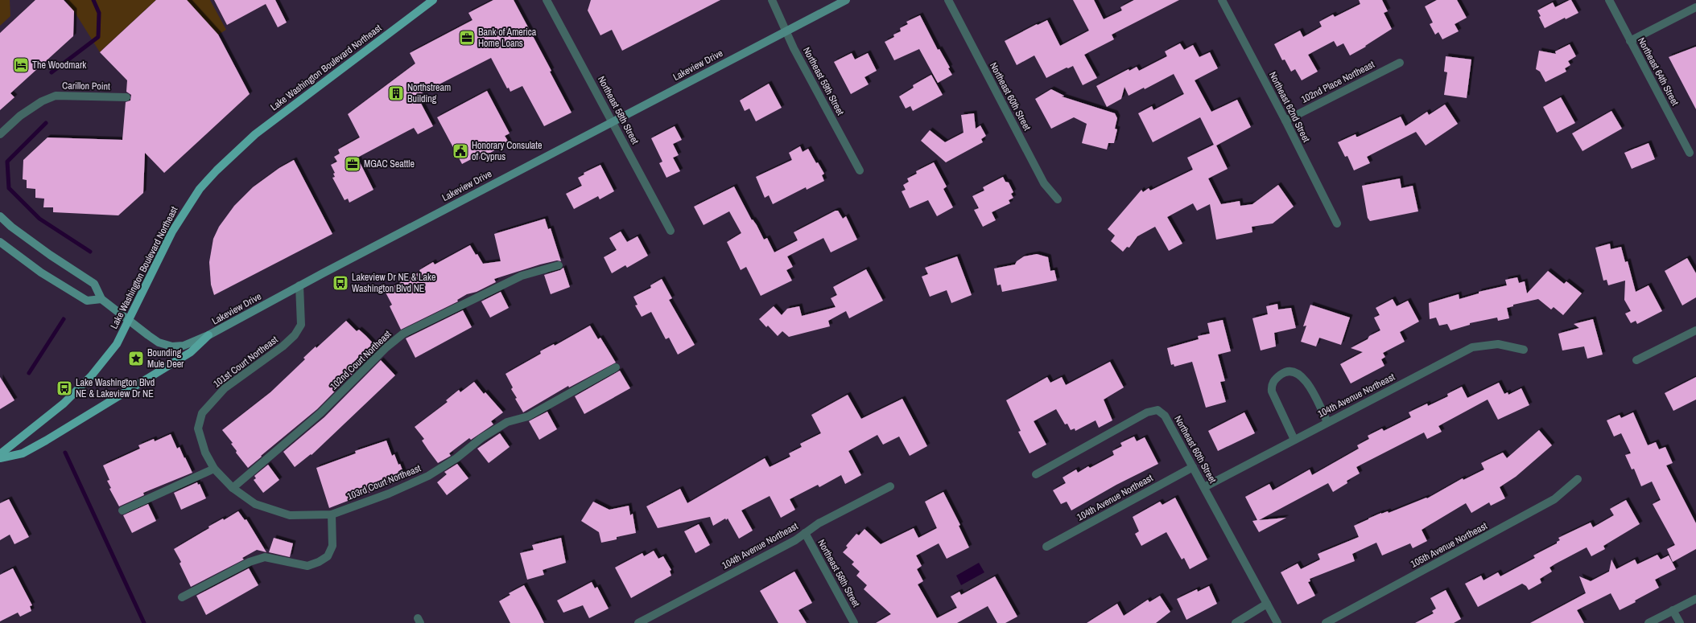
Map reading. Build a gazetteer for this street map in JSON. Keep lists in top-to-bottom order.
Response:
{
  "streets": {
    "main road": ["Lake Washington Boulevard Northeast"],
    "street": [
      "Lakeview Drive",
      "Northeast 64th Street",
      "Northeast 59th Street",
      "102nd Place Northeast",
      "Carillon Point",
      "Northeast 60th Street",
      "Northeast 62nd Street",
      "Northeast 58th Street",
      "102nd Court Northeast",
      "101st Court Northeast",
      "104th Avenue Northeast",
      "103rd Court Northeast",
      "105th Avenue Northeast"
    ]
  },
  "crossings": [
    ["Lakeview Drive", "Lake Washington Boulevard Northeast"],
    ["Lakeview Drive", "Northeast 59th Street"],
    ["Lakeview Drive", "Northeast 58th Street"],
    ["Lakeview Drive", "101st Court Northeast"],
    ["102nd Place Northeast", "Northeast 62nd Street"],
    ["Northeast 60th Street", "104th Avenue Northeast"],
    ["Northeast 58th Street", "104th Avenue Northeast"],
    ["102nd Court Northeast", "101st Court Northeast"],
    ["102nd Court Northeast", "103rd Court Northeast"],
    ["101st Court Northeast", "103rd Court Northeast"]
  ],
  "places": {
    "office": ["Bank of America Home Loans", "MGAC Seattle"],
    "hotel": ["The Woodmark"],
    "building": ["Northstream Building"],
    "public building": ["Honorary Consulate of Cyprus"],
    "bus stop": ["Lakeview Dr NE & Lake Washington Blvd NE", "Lake Washington Blvd NE & Lakeview Dr NE"],
    "place": ["Bounding Mule Deer"]
  }
}
